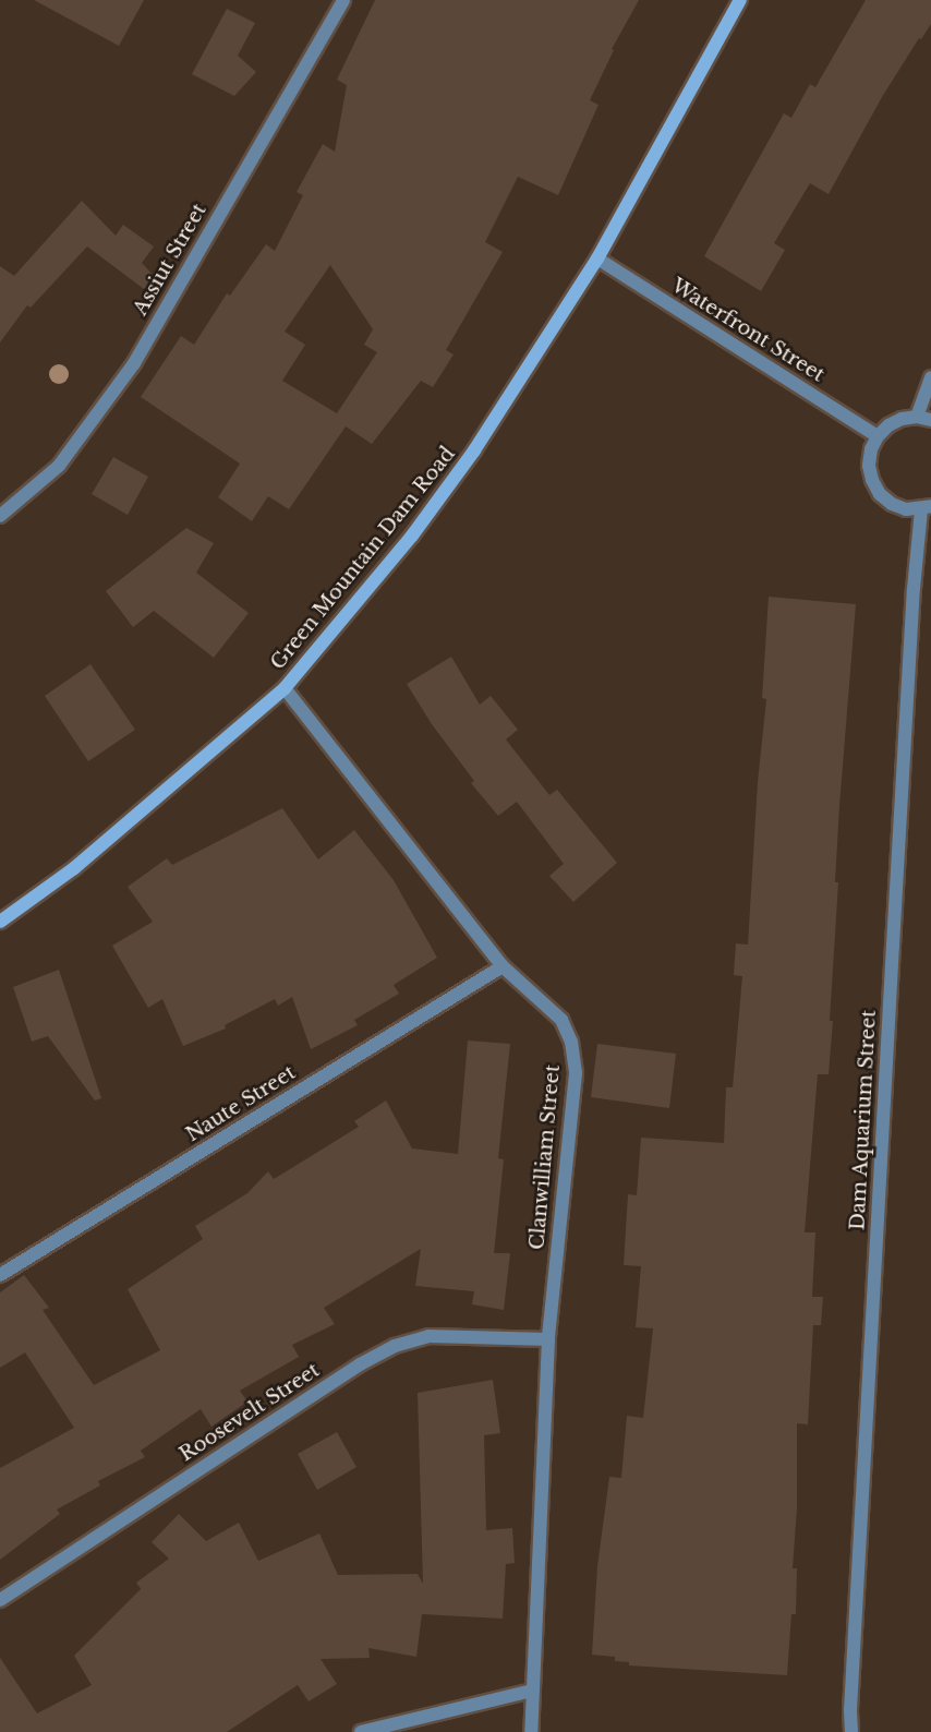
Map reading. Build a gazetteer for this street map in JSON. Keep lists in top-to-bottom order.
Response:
{
  "streets": {
    "street": [
      "Assiut Street",
      "Waterfront Street",
      "Green Mountain Dam Road",
      "Naute Street",
      "Dam Aquarium Street",
      "Clanwilliam Street",
      "Roosevelt Street"
    ]
  },
  "crossings": [
    ["Waterfront Street", "Green Mountain Dam Road"],
    ["Green Mountain Dam Road", "Clanwilliam Street"],
    ["Naute Street", "Clanwilliam Street"],
    ["Clanwilliam Street", "Roosevelt Street"]
  ]
}
